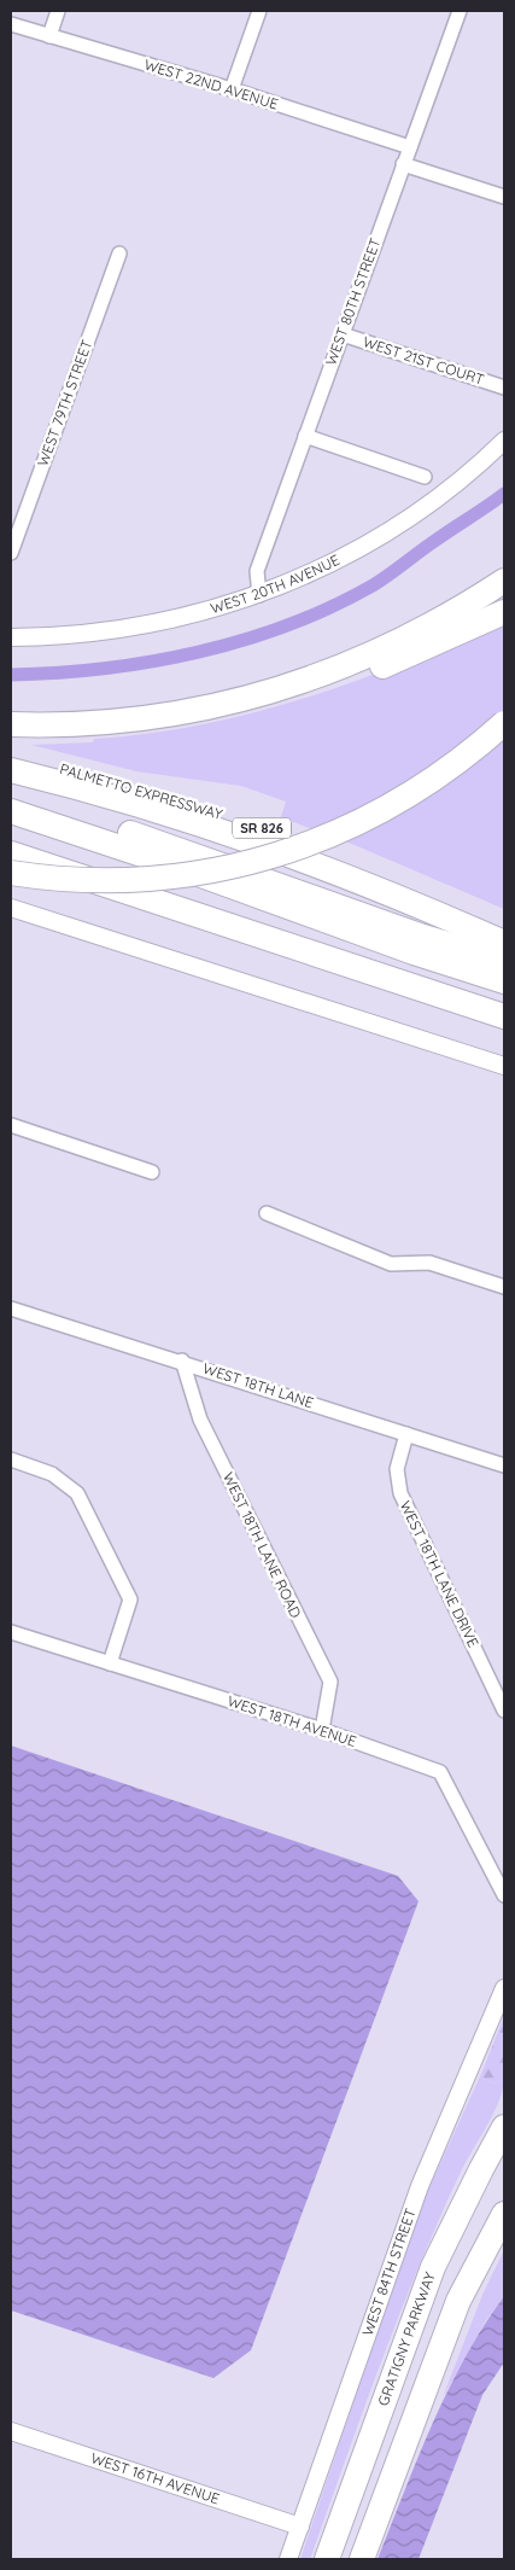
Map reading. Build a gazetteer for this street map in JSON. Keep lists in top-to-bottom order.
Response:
{
  "streets": {
    "highway": ["PALMETTO EXPRESSWAY", "SR 826", "GRATIGNY PARKWAY"],
    "street": [
      "WEST 22ND AVENUE",
      "WEST 80TH STREET",
      "WEST 21ST COURT",
      "WEST 79TH STREET",
      "WEST 20TH AVENUE",
      "WEST 18TH LANE",
      "WEST 18TH LANE ROAD",
      "WEST 18TH LANE DRIVE",
      "WEST 18TH AVENUE",
      "WEST 84TH STREET",
      "WEST 16TH AVENUE"
    ]
  },
  "crossings": [
    ["WEST 22ND AVENUE", "WEST 80TH STREET"],
    ["WEST 80TH STREET", "WEST 21ST COURT"],
    ["WEST 80TH STREET", "WEST 20TH AVENUE"],
    ["WEST 18TH LANE", "WEST 18TH LANE ROAD"],
    ["WEST 18TH LANE", "WEST 18TH LANE DRIVE"],
    ["WEST 18TH LANE ROAD", "WEST 18TH AVENUE"],
    ["WEST 84TH STREET", "WEST 16TH AVENUE"]
  ]
}
